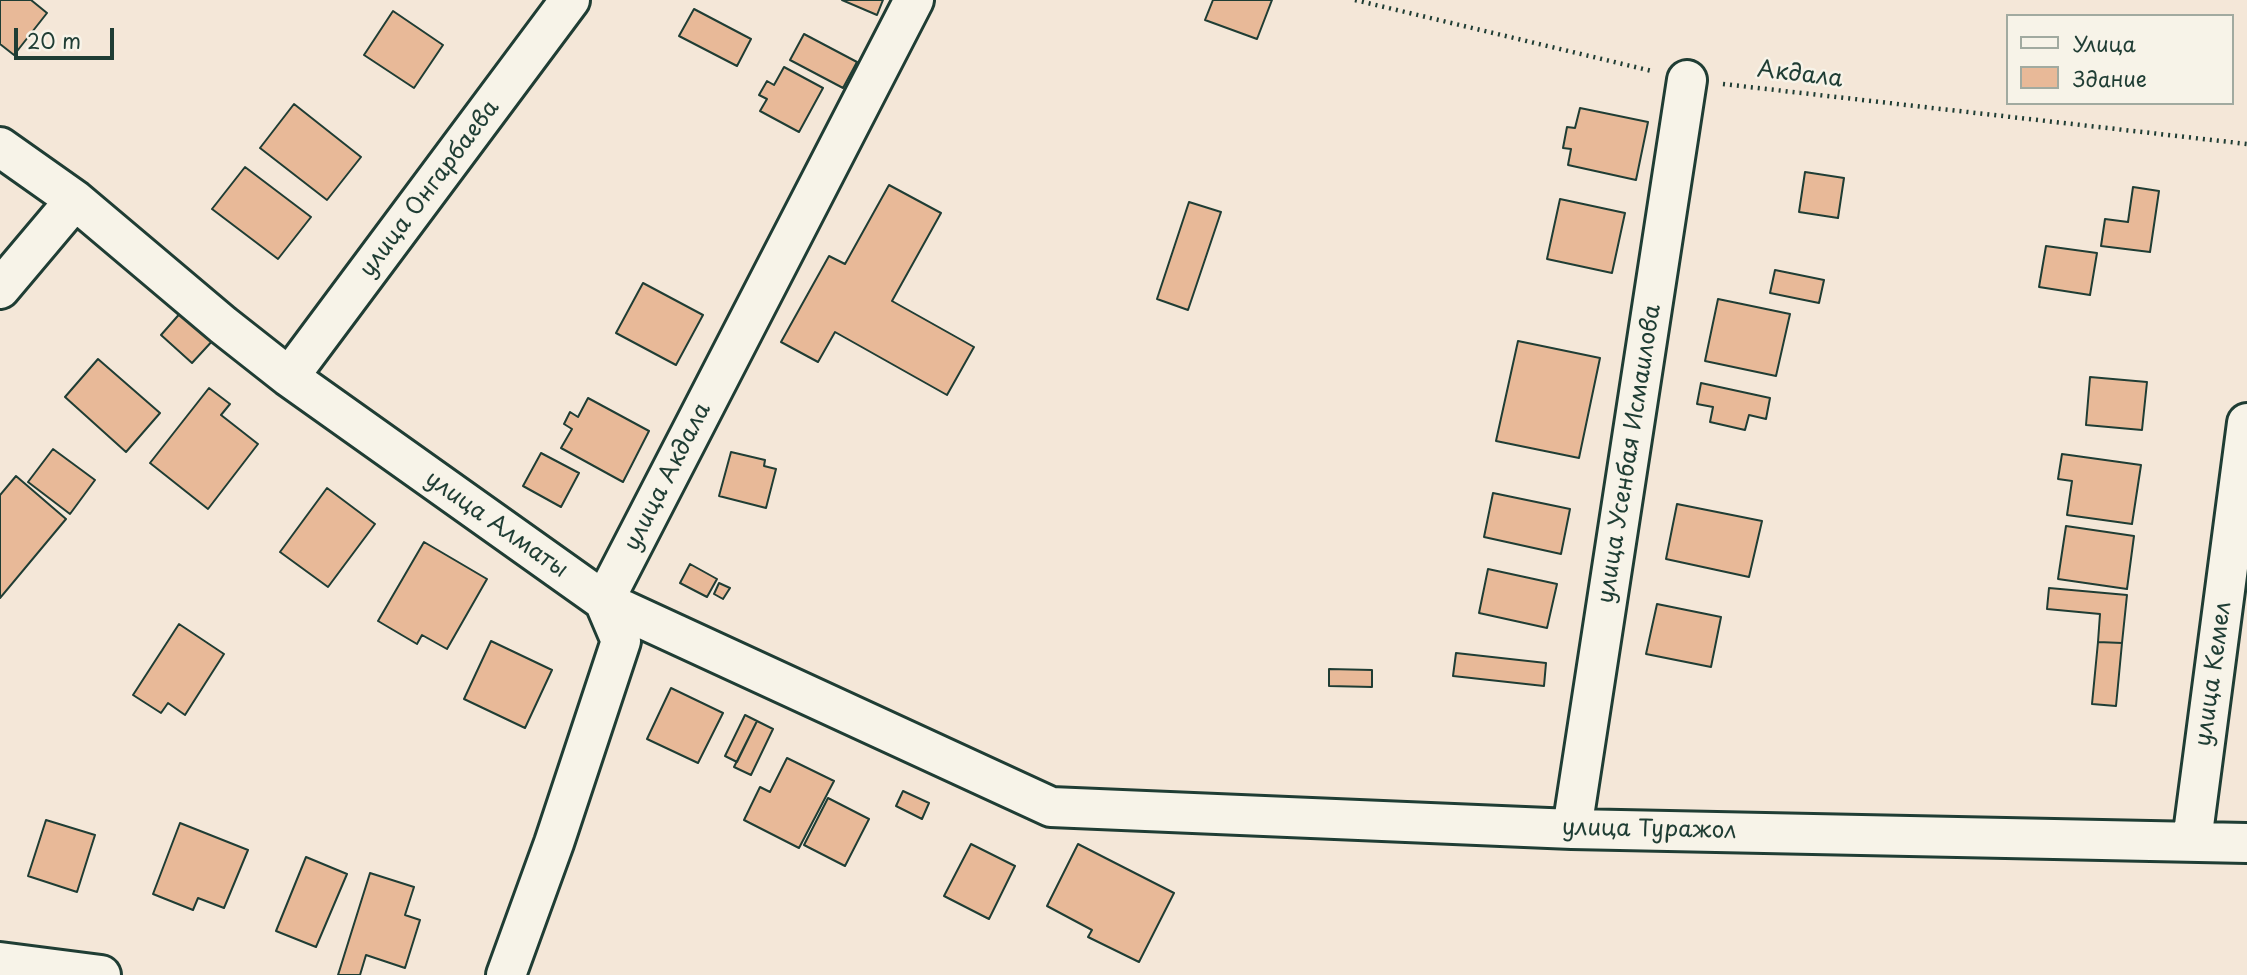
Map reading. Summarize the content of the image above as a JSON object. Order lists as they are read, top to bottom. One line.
{"streets":{"street":["улица Онгарбаева","улица Усенбая Исмаилова","улица Акдала","улица Алматы","улица Кемел","улица Туражол"],"path":["Акдала"]},"crossings":[["Акдала","улица Усенбая Исмаилова"],["улица Онгарбаева","улица Алматы"],["улица Усенбая Исмаилова","улица Туражол"],["улица Акдала","улица Алматы"],["улица Алматы","улица Туражол"],["улица Кемел","улица Туражол"]],"legend":["Улица","Здание"],"scale_bar":"20 m"}
